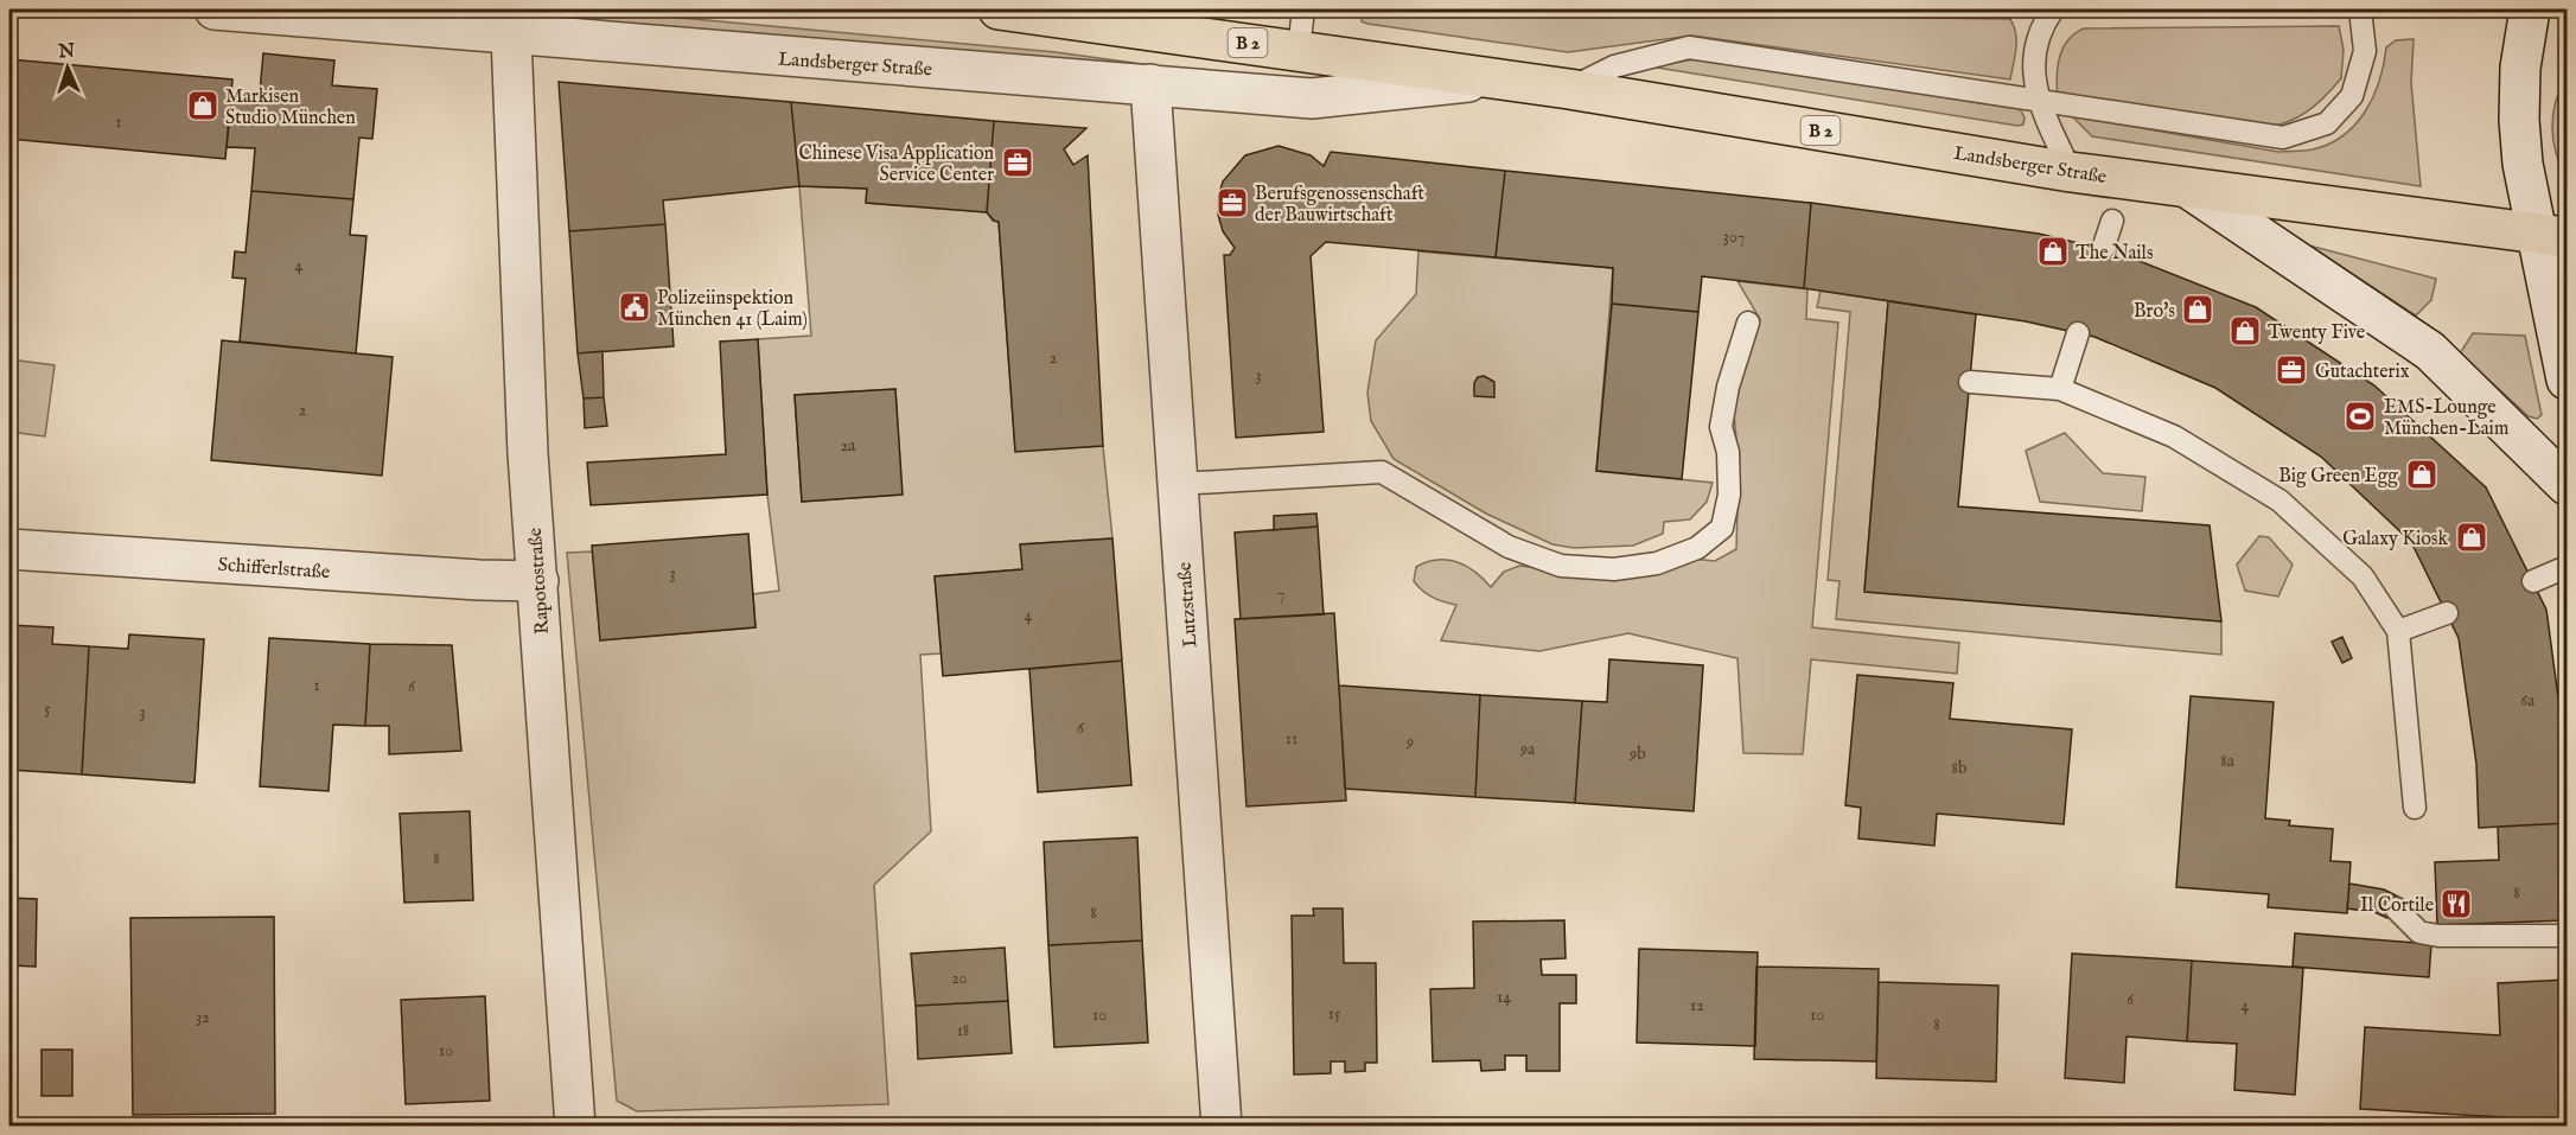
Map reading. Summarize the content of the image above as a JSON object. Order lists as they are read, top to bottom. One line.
{"streets":{"main road":["B 2","Landsberger Straße"],"street":["Schifferlstraße","Rapotostraße","Lutzstraße"]},"crossings":[["Landsberger Straße","Rapotostraße"],["Landsberger Straße","Lutzstraße"],["Schifferlstraße","Rapotostraße"]],"places":{"shop":["Markisen Studio München","The Nails","Bro's","Twenty Five","Big Green Egg","Galaxy Kiosk"],"office":["Chinese Visa Application Service Center","Berufsgenossenschaft der Bauwirtschaft","Gutachterix"],"public building":["Polizeiinspektion München 41 (Laim)"],"sports":["EMS-Lounge München-Laim"],"restaurant":["Il Cortile"]},"house_numbers":["1","307","4","2","3","2","2a","3","7","4","1","6","6a","5","3","6","11","9","9a","9b","8a","8b","8","8","8","20","14","6","12","4","15","10","10","32","8","18","10"],"north":"top"}
